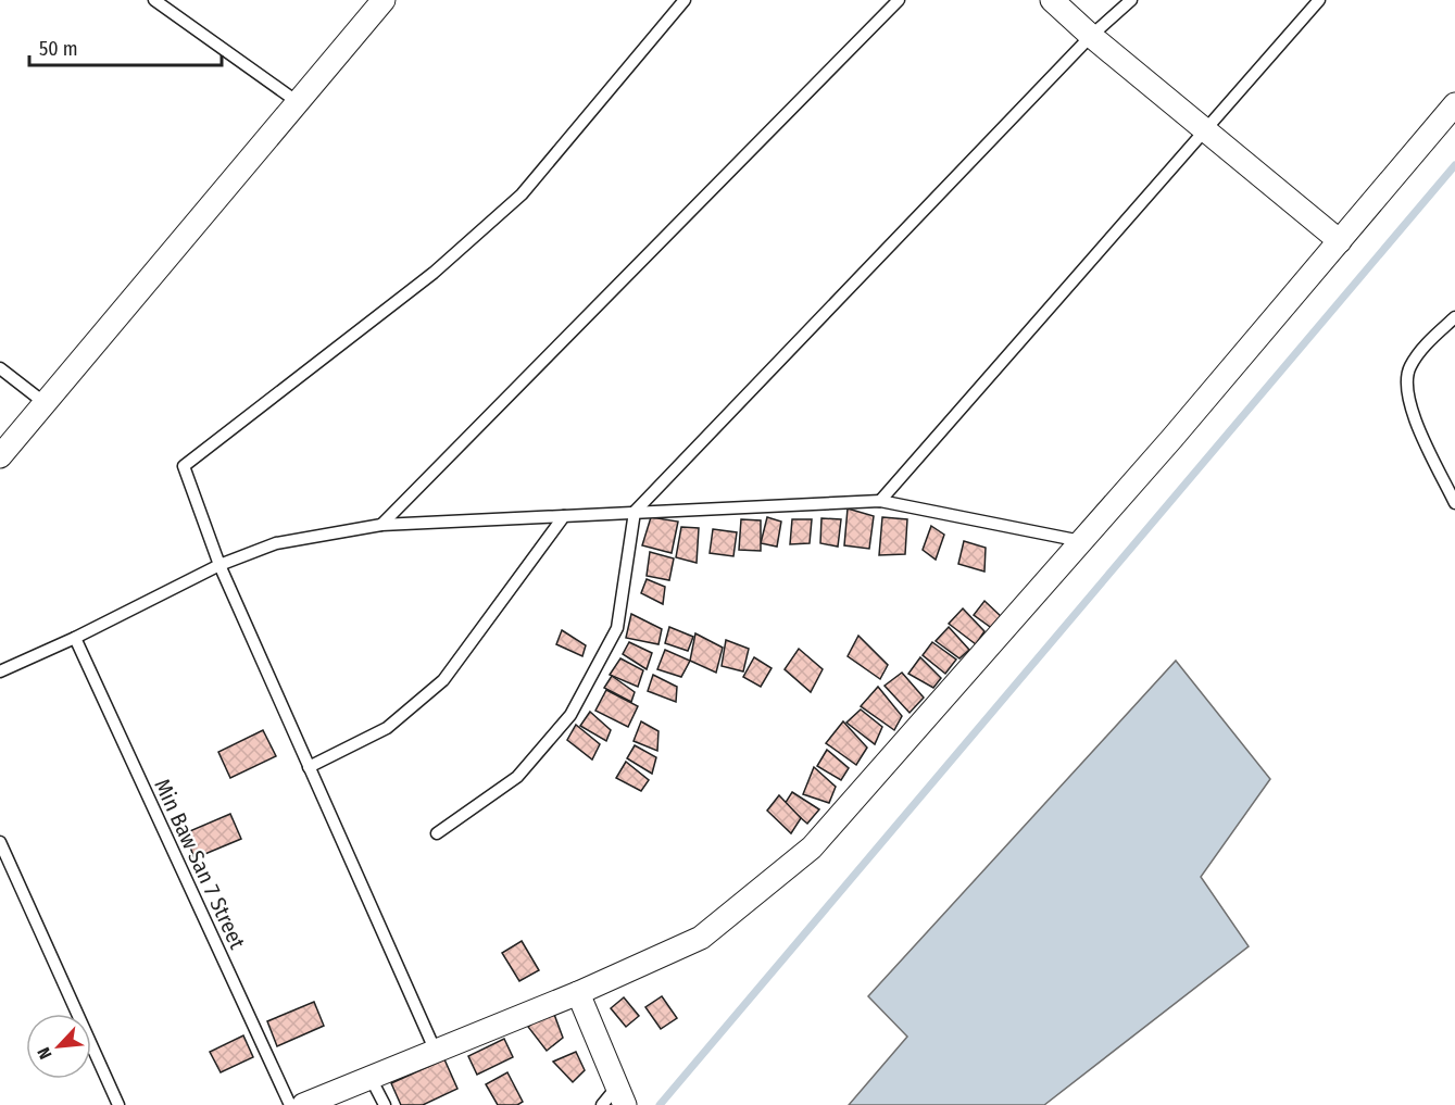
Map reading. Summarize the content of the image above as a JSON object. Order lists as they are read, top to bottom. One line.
{"streets":{"lane":["Min Baw San 7 Street"]},"scale_bar":"50 m","north":"bottom left"}
